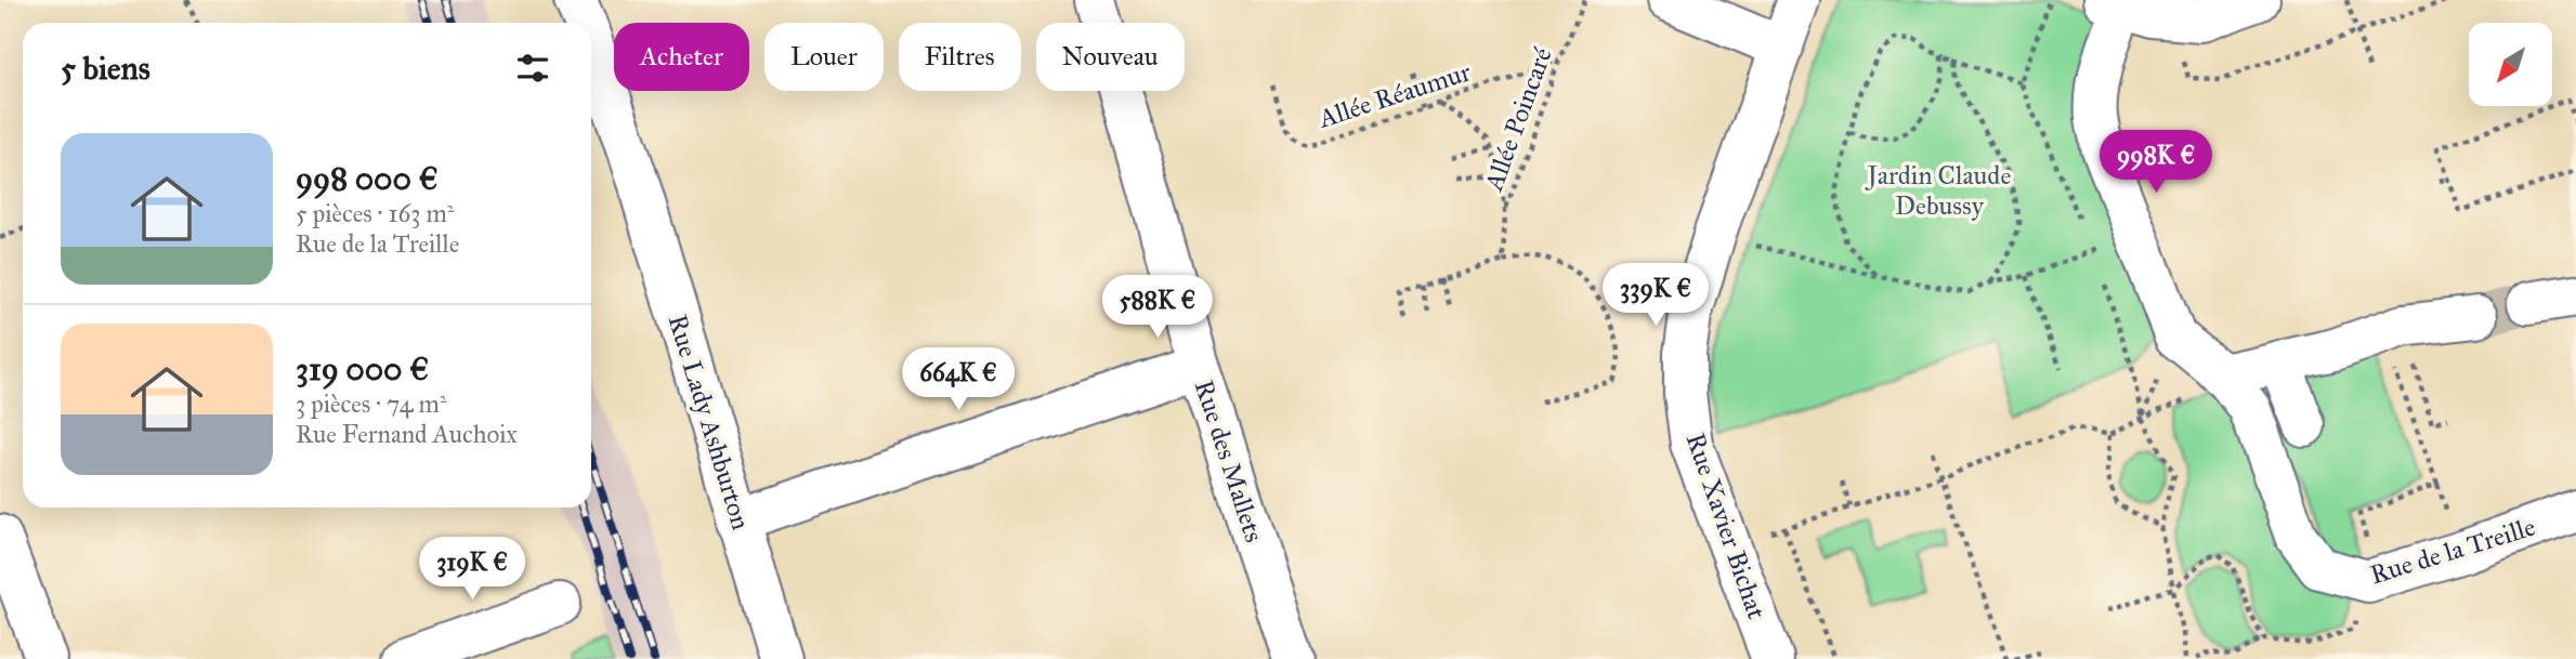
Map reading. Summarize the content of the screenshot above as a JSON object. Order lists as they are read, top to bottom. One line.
{"streets":{"street":["Rue Lady Ashburton","Rue des Mallets","Rue Xavier Bichat","Rue de la Treille"],"path":["Allée Réaumur","Allée Poincaré"]},"crossings":[["Allée Réaumur","Allée Poincaré"]],"parks":["Jardin Claude Debussy"],"north":"bottom left","page":{"chip":["Acheter","Louer","Filtres","Nouveau"],"heading":"5 biens","list":[{"name":"998 000 €","note":"5 pièces · 163 m² · Rue de la Treille"},{"name":"319 000 €","note":"3 pièces · 74 m² · Rue Fernand Auchoix"}],"price":["998K €","339K €","588K €","664K €","319K €"]}}
